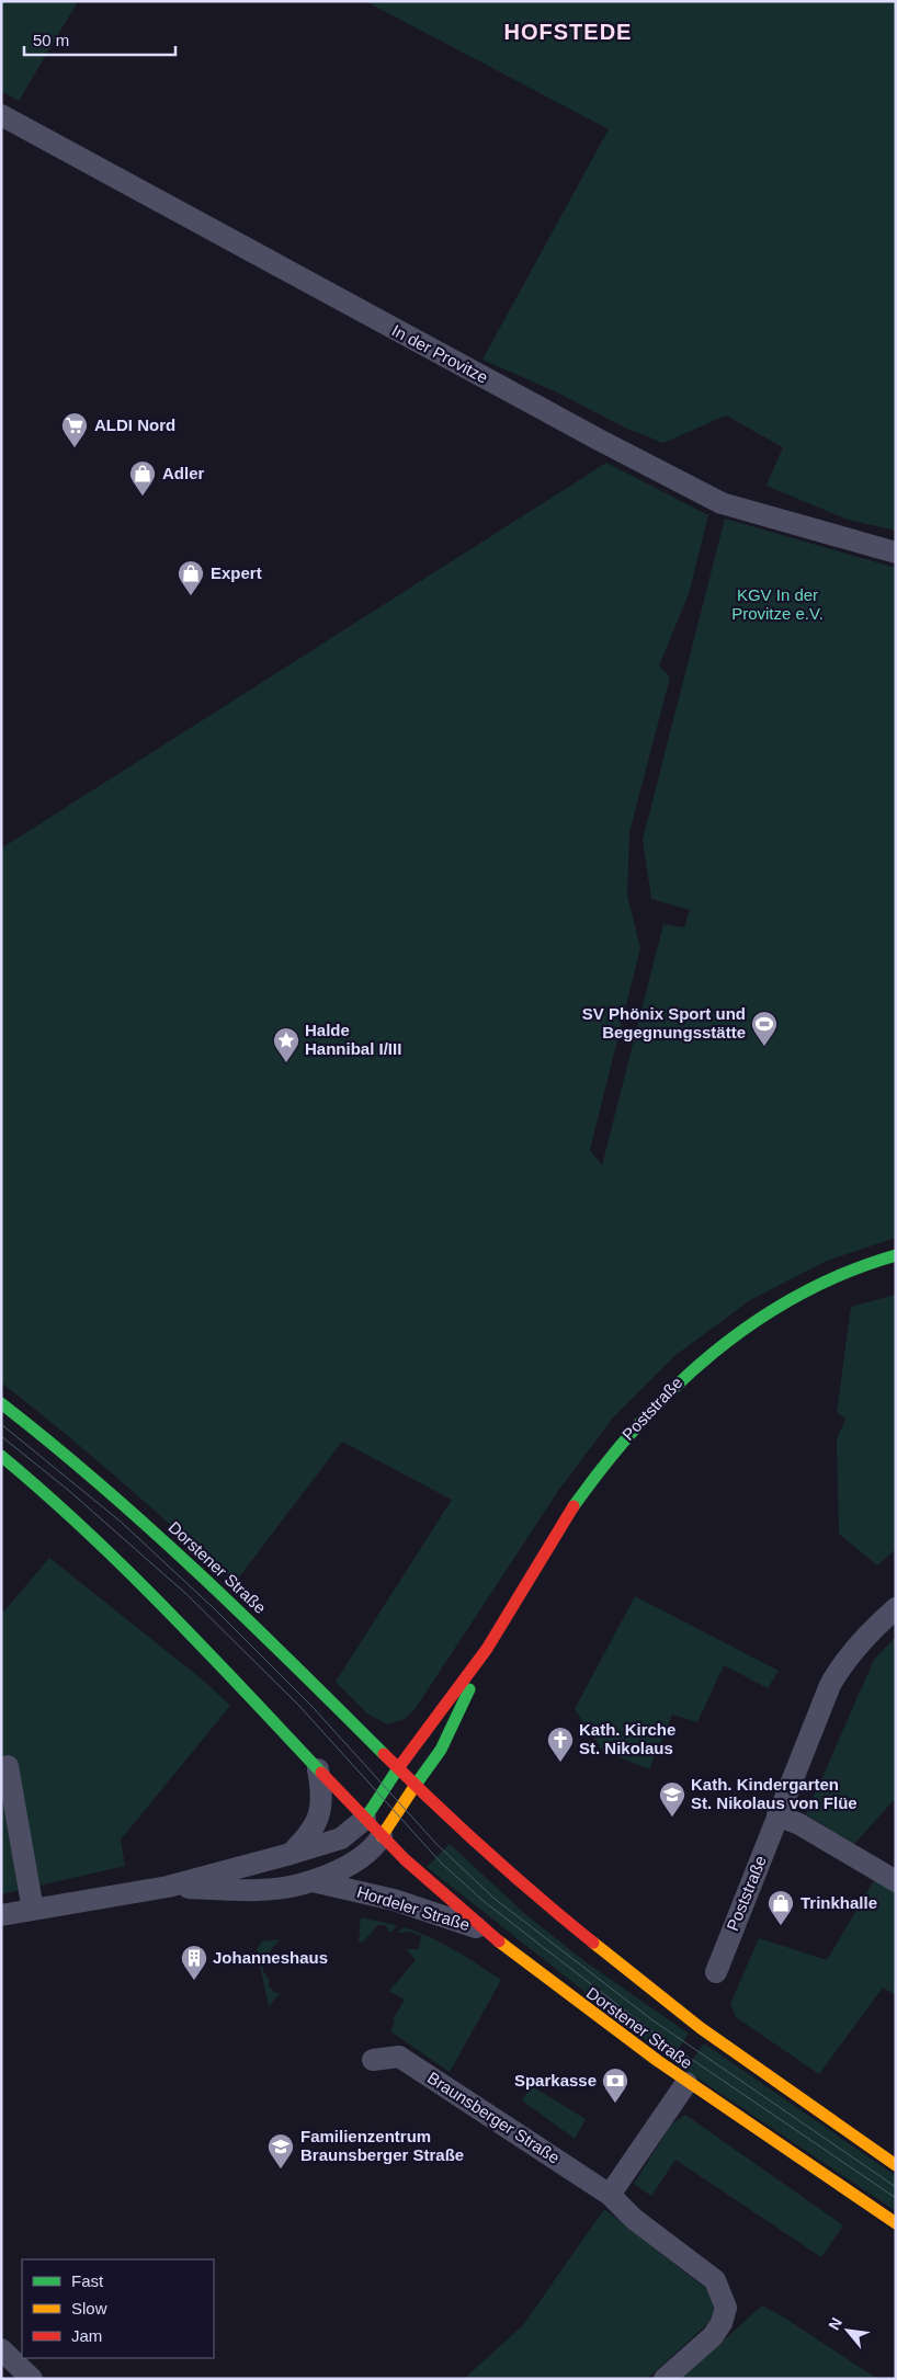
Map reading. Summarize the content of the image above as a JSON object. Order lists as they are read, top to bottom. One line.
{"streets":{"main road":["Poststraße","Dorstener Straße"],"street":["In der Provitze","Hordeler Straße","Braunsberger Straße"]},"crossings":[["Poststraße","Dorstener Straße"],["Dorstener Straße","Hordeler Straße"]],"districts":["HOFSTEDE"],"parks":["KGV In der Provitze e.V."],"places":{"supermarket":["ALDI Nord"],"shop":["Adler","Expert","Trinkhalle"],"sports":["SV Phönix Sport und Begegnungsstätte"],"place":["Halde Hannibal I/III"],"church":["Kath. Kirche St. Nikolaus"],"school or university":["Kath. Kindergarten St. Nikolaus von Flüe","Familienzentrum Braunsberger Straße"],"building":["Johanneshaus"],"bank":["Sparkasse"]},"legend":["Fast","Slow","Jam"],"scale_bar":"50 m","north":"top left"}
